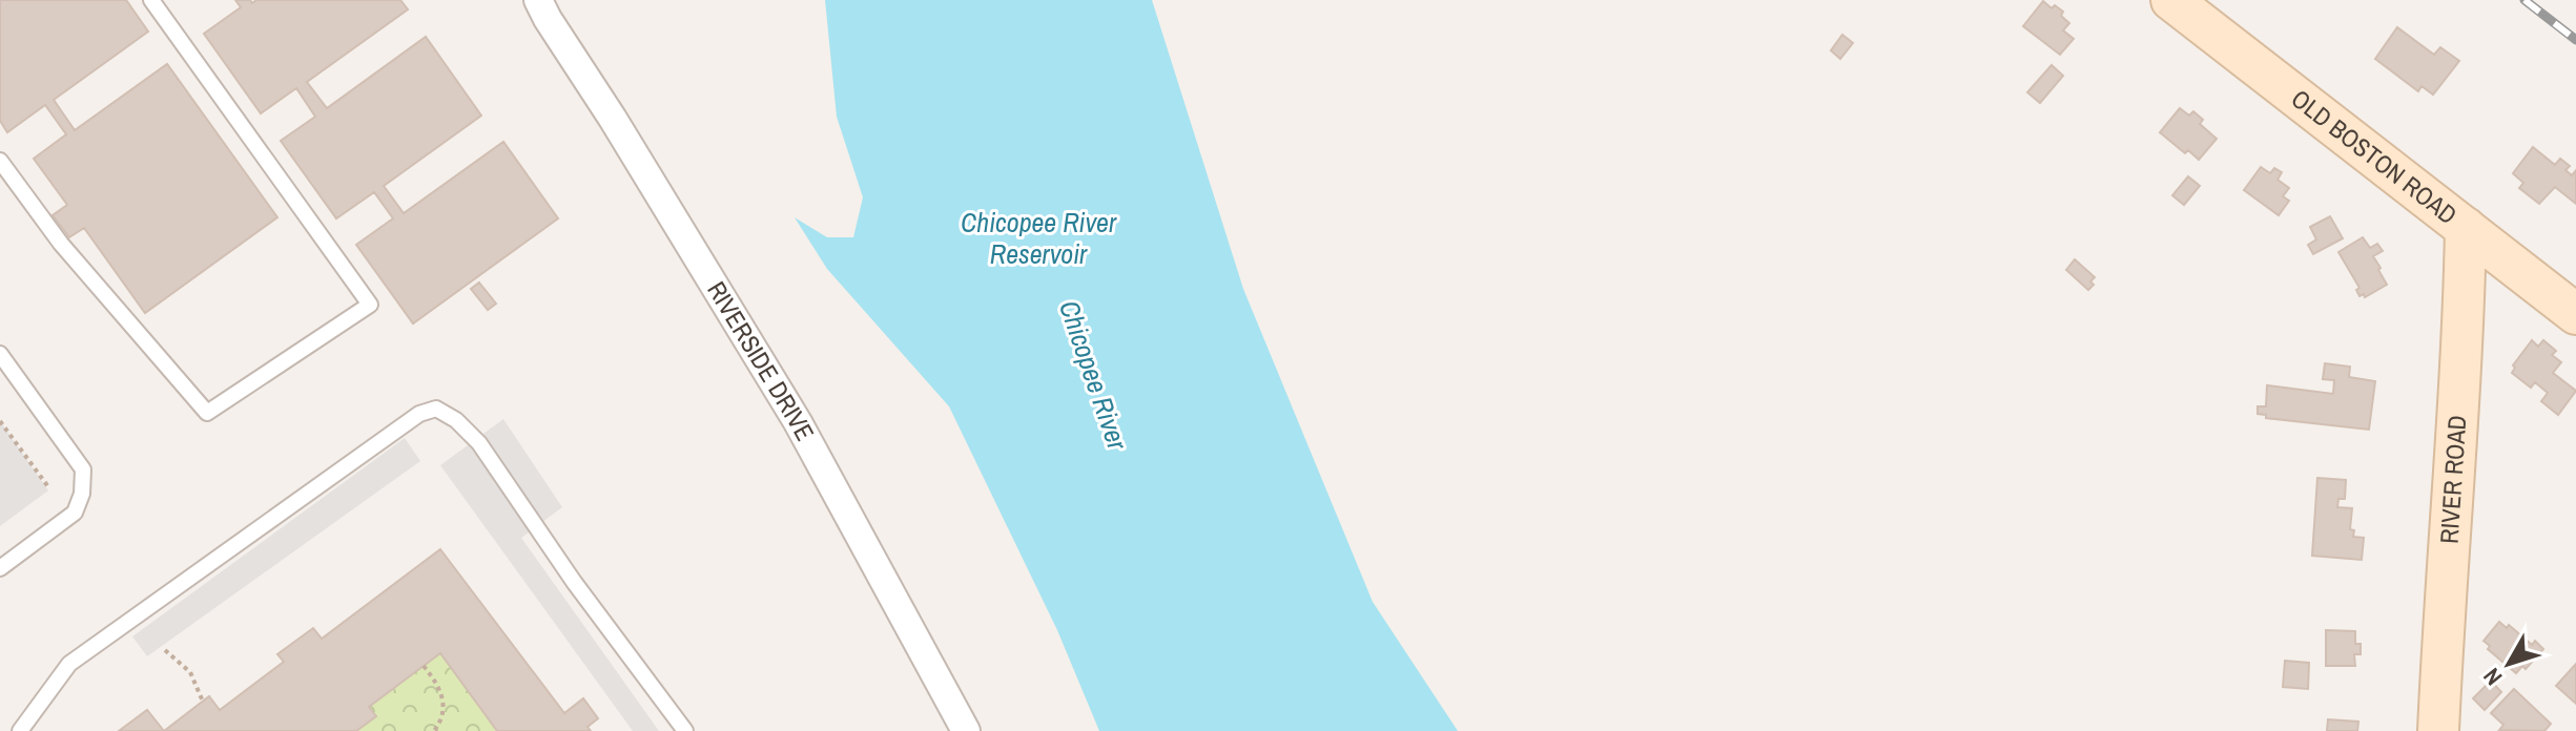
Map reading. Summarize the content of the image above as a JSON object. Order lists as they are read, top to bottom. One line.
{"streets":{"street":["OLD BOSTON ROAD","RIVERSIDE DRIVE","RIVER ROAD"]},"crossings":[["OLD BOSTON ROAD","RIVER ROAD"]],"water":["Chicopee River Reservoir","Chicopee River"],"north":"bottom left"}
